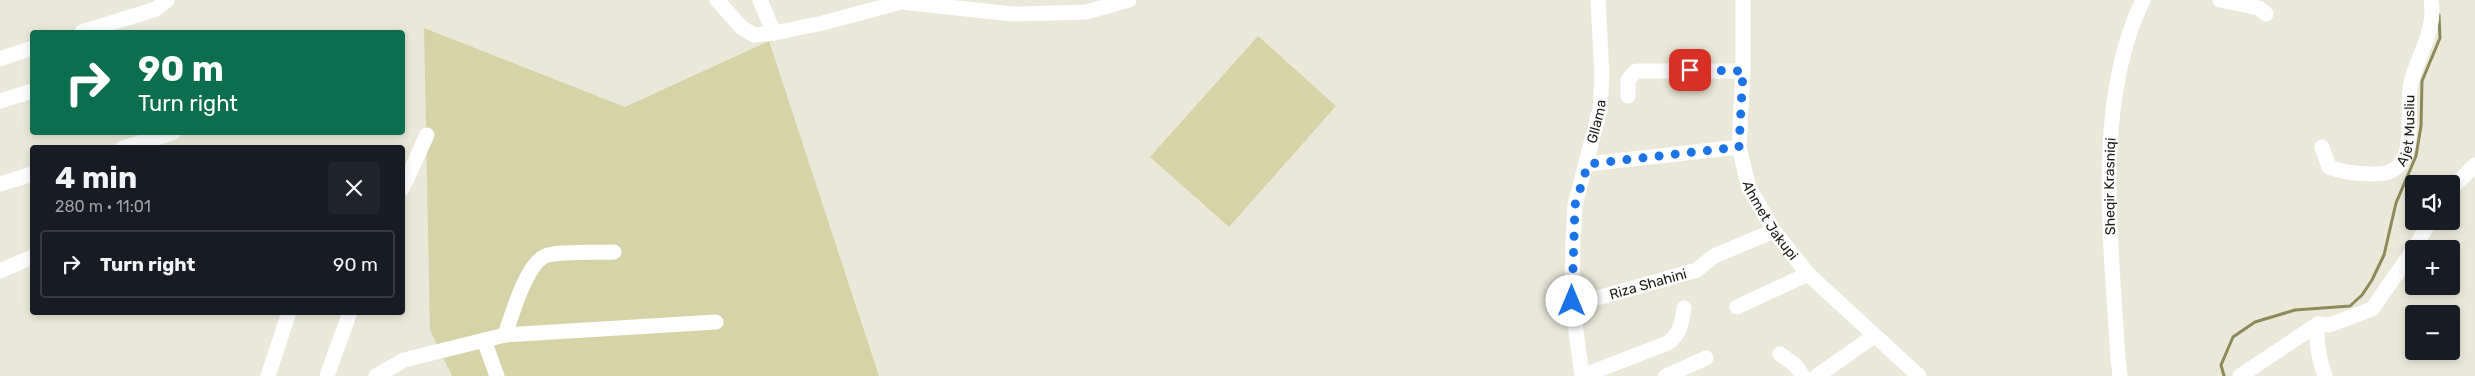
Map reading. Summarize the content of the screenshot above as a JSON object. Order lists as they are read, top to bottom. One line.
{"streets":{"street":["Gllama","Ajet Musliu","Sheqir Krasniqi","Ahmet Jakupi","Riza Shahini"]},"crossings":[["Gllama","Riza Shahini"],["Ahmet Jakupi","Riza Shahini"]],"page":{"turn":["90 m","Turn right"],"heading":["4 min","280 m · 11:01"],"map_buttons":["+","−"],"list":[{"name":"Turn right","value":"90 m"}]}}
